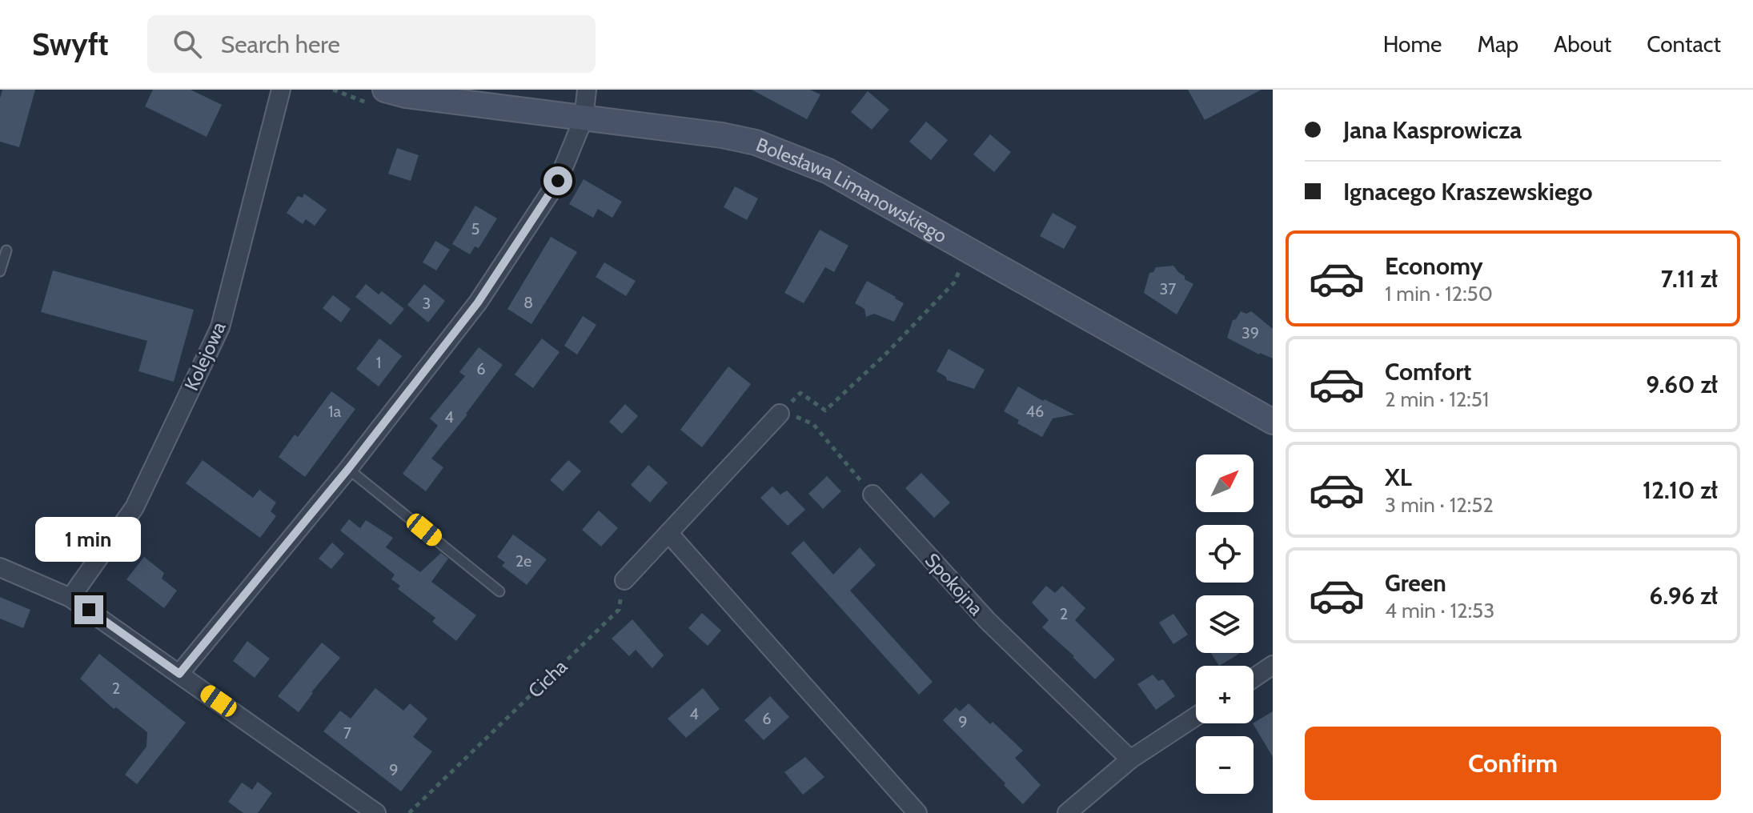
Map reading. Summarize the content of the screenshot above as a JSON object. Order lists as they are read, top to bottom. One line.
{"streets":{"street":["Bolesława Limanowskiego","Kolejowa","Spokojna"],"path":["Cicha"]},"house_numbers":["5","37","8","3","39","1","6","1a","46","4","2e","2","2","4","6","9","7","9"],"north":"top right","page":{"header":"Swyft","search":"Search here","nav":["Home","Map","About","Contact"],"banner":["Jana Kasprowicza","Ignacego Kraszewskiego"],"list":[{"name":"Economy","note":"1 min · 12:50","value":"7.11 zł"},{"name":"Comfort","note":"2 min · 12:51","value":"9.60 zł"},{"name":"XL","note":"3 min · 12:52","value":"12.10 zł"},{"name":"Green","note":"4 min · 12:53","value":"6.96 zł"}],"map_buttons":["+","−"],"bubble":"1 min","buttons":"Confirm"}}
